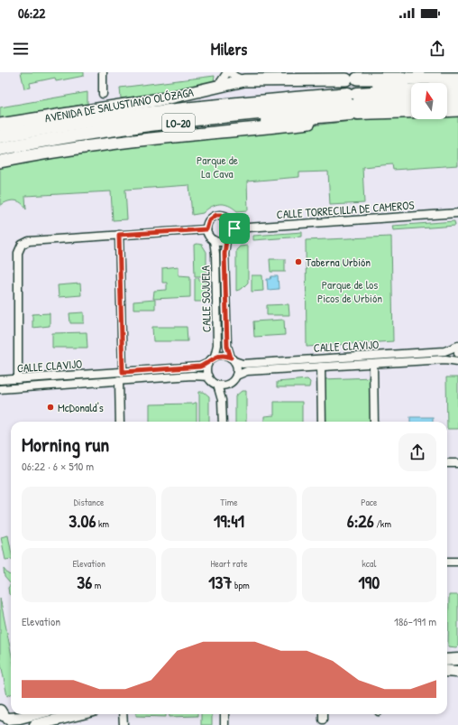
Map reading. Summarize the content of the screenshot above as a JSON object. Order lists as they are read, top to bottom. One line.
{"streets":{"highway":["LO-20"],"main road":["AVENIDA DE SALUSTIANO OLÓZAGA"],"street":["CALLE TORRECILLA DE CAMEROS","CALLE SOJUELA","CALLE CLAVIJO"]},"crossings":[["AVENIDA DE SALUSTIANO OLÓZAGA","LO-20"],["CALLE TORRECILLA DE CAMEROS","CALLE SOJUELA"],["CALLE SOJUELA","CALLE CLAVIJO"]],"parks":["Parque de La Cava","Parque de los Picos de Urbión"],"places":["Taberna Urbión","McDonald's"],"north":"top","page":{"status":"06:22","header":"Milers","heading":["Morning run","06:22 · 6 × 510 m"],"stats":[["Distance","3.06 km"],["Time","19:41"],["Pace","6:26 /km"],["Elevation","36 m"],["Heart rate","137 bpm"],["kcal","190"]],"chart":["Elevation","186–191 m"]}}
